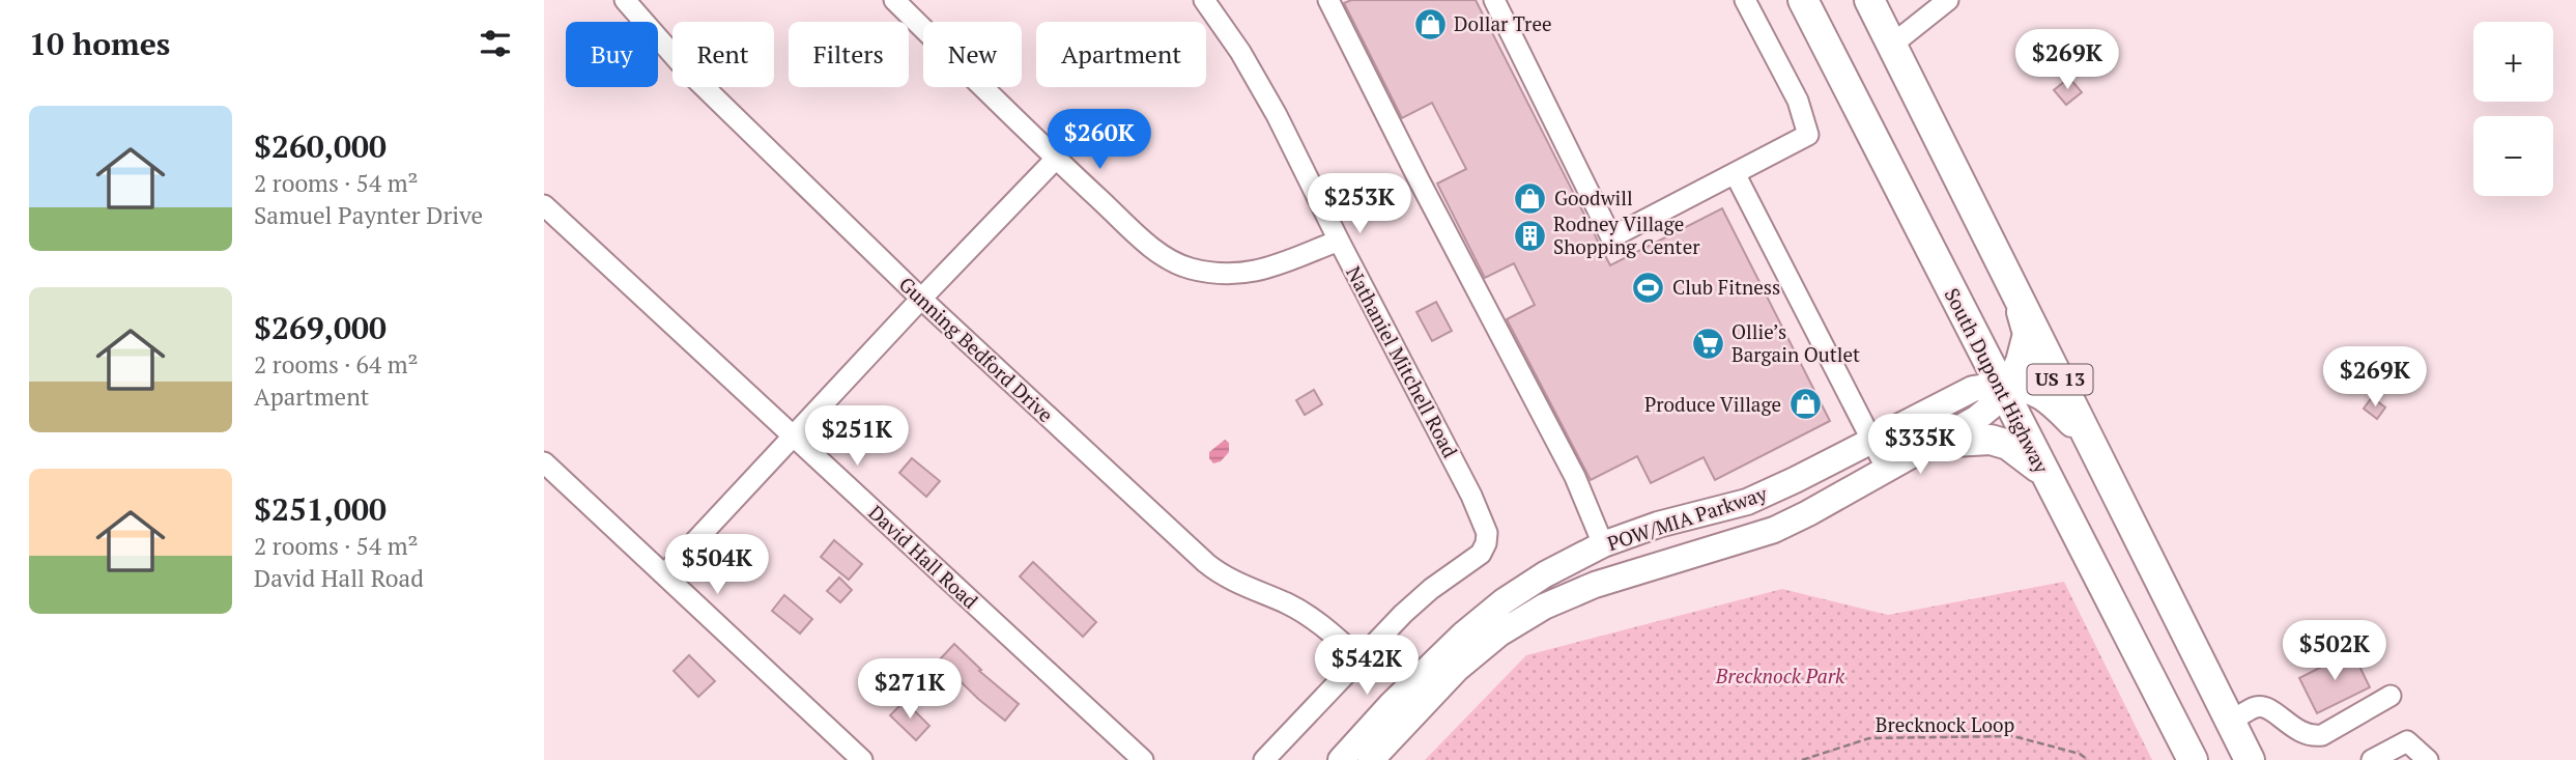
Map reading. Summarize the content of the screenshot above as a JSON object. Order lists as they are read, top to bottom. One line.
{"streets":{"highway":["US 13","South Dupont Highway"],"main road":["POW/MIA Parkway"],"street":["Gunning Bedford Drive","Nathaniel Mitchell Road","David Hall Road"],"path":["Brecknock Loop"]},"crossings":[["Gunning Bedford Drive","Nathaniel Mitchell Road"],["South Dupont Highway","POW/MIA Parkway"]],"parks":["Brecknock Park"],"places":{"shop":["Dollar Tree","Goodwill","Produce Village"],"building":["Rodney Village Shopping Center"],"sports":["Club Fitness"],"supermarket":["Ollie’s Bargain Outlet"]},"page":{"heading":"10 homes","map_buttons":["+","−"],"chip":["Buy","Rent","Filters","New","Apartment"],"price":["$269K","$260K","$253K","$269K","$251K","$335K","$504K","$502K","$542K","$271K"],"list":[{"name":"$260,000","note":"2 rooms · 54 m² · Samuel Paynter Drive"},{"name":"$269,000","note":"2 rooms · 64 m² · Apartment"},{"name":"$251,000","note":"2 rooms · 54 m² · David Hall Road"}]}}
